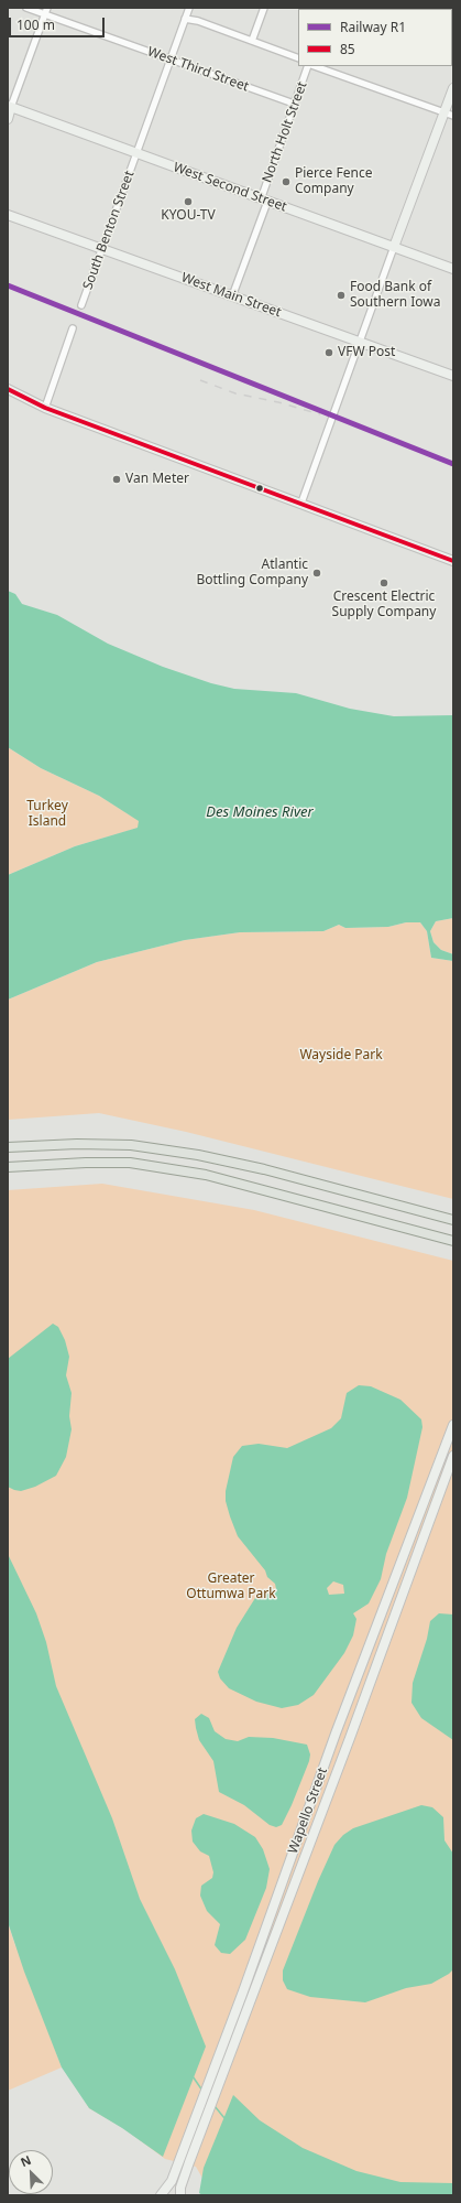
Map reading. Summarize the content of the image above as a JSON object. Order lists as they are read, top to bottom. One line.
{"streets":{"main road":["West Second Street","West Main Street","Wapello Street"],"street":["West Third Street","North Holt Street","South Benton Street"]},"crossings":[["West Third Street","North Holt Street"],["West Third Street","South Benton Street"],["North Holt Street","West Second Street"],["North Holt Street","West Main Street"],["West Second Street","South Benton Street"],["South Benton Street","West Main Street"]],"water":["Des Moines River"],"parks":["Turkey Island","Wayside Park","Greater Ottumwa Park"],"places":["Pierce Fence Company","KYOU-TV","Food Bank of Southern Iowa","VFW Post","Van Meter","Atlantic Bottling Company","Crescent Electric Supply Company"],"lines":["rail line R1","transit line 85"],"legend":["Railway R1","85"],"scale_bar":"100 m","north":"top left"}
